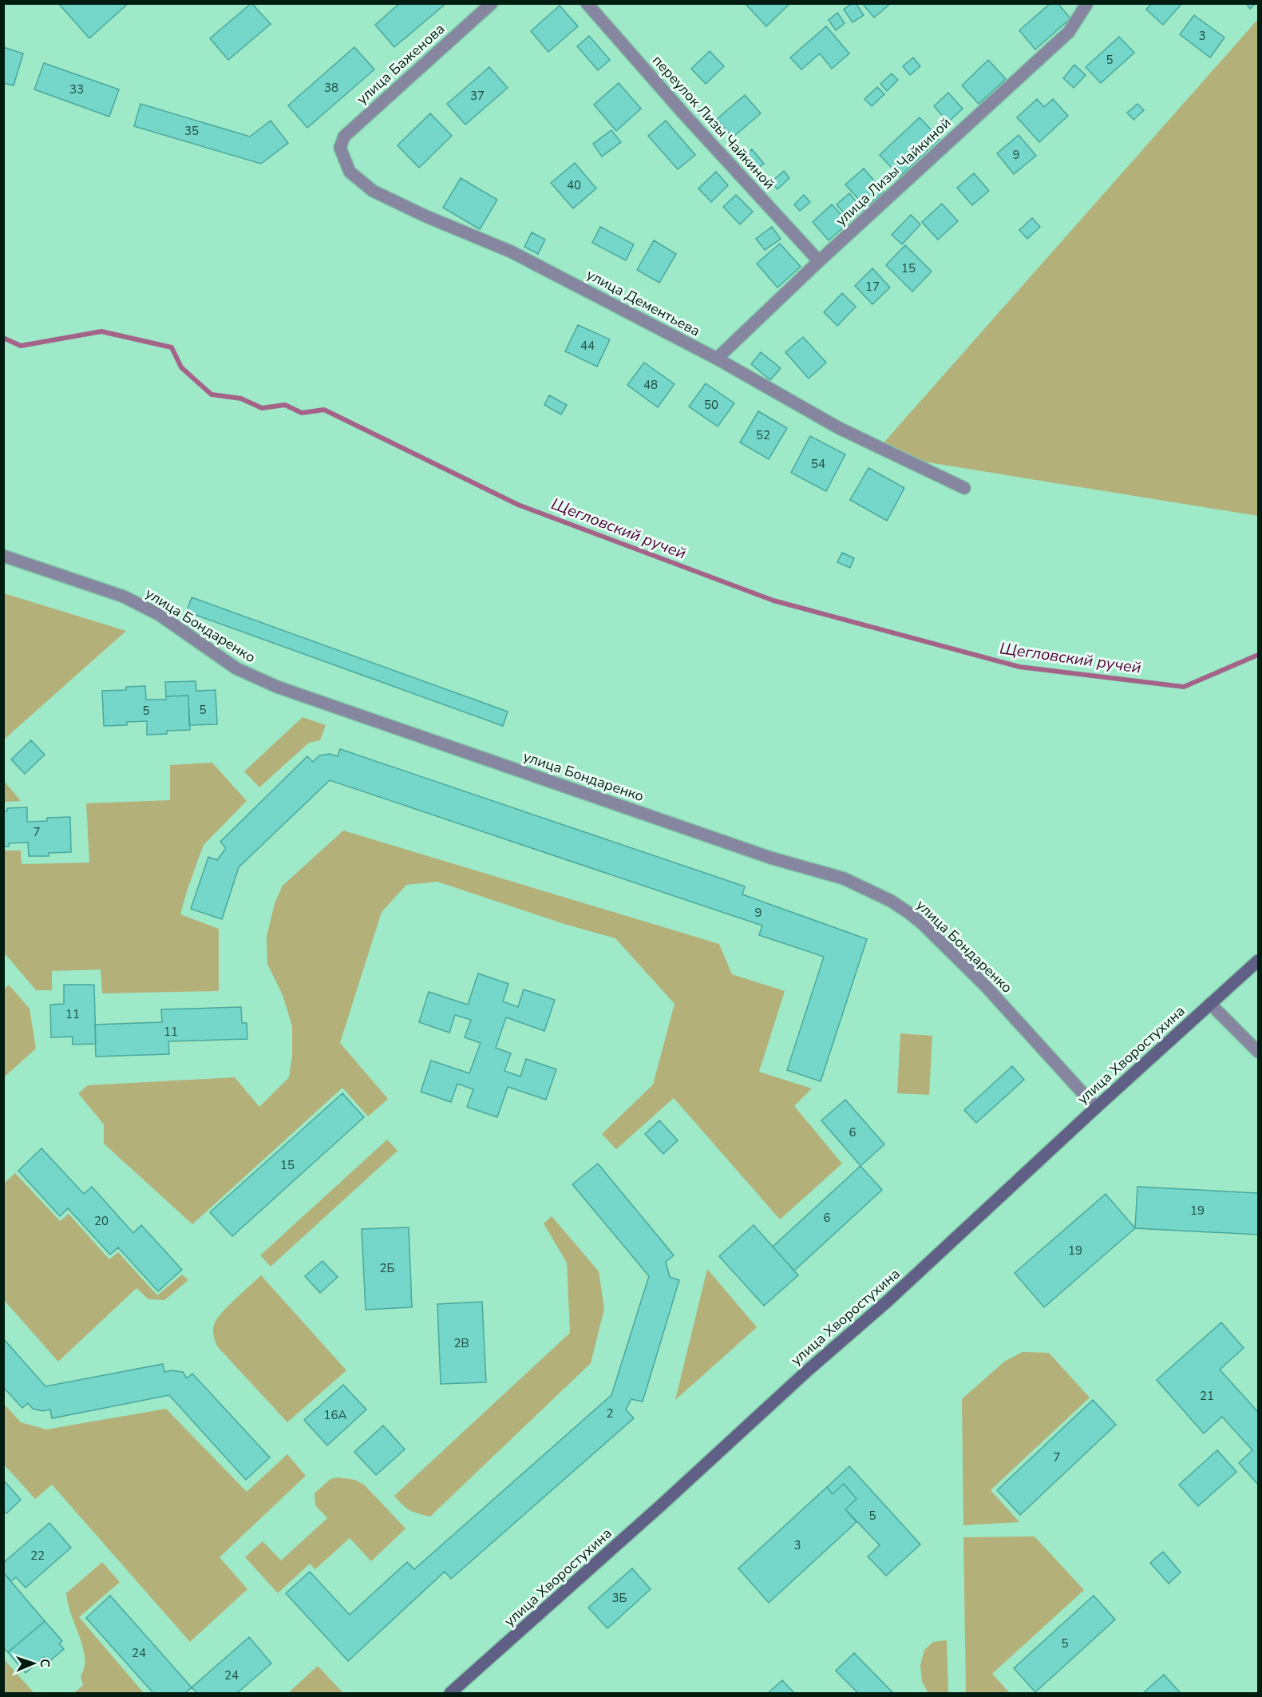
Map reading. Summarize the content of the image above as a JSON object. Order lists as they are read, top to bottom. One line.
{"streets":{"street":["улица Баженова","переулок Лизы Чайкиной","улица Лизы Чайкиной","улица Дементьева","улица Бондаренко","улица Хворостухина"]},"crossings":[["улица Баженова","улица Дементьева"],["переулок Лизы Чайкиной","улица Лизы Чайкиной"],["улица Лизы Чайкиной","улица Дементьева"],["улица Бондаренко","улица Хворостухина"]],"water":["Щегловский ручей"],"house_numbers":["3","5","38","33","37","35","9","40","15","17","44","48","50","52","54","5","5","7","9","11","11","6","15","19","6","20","19","2Б","2В","21","2","16А","7","5","3","22","3Б","5","24","24"],"north":"right"}
